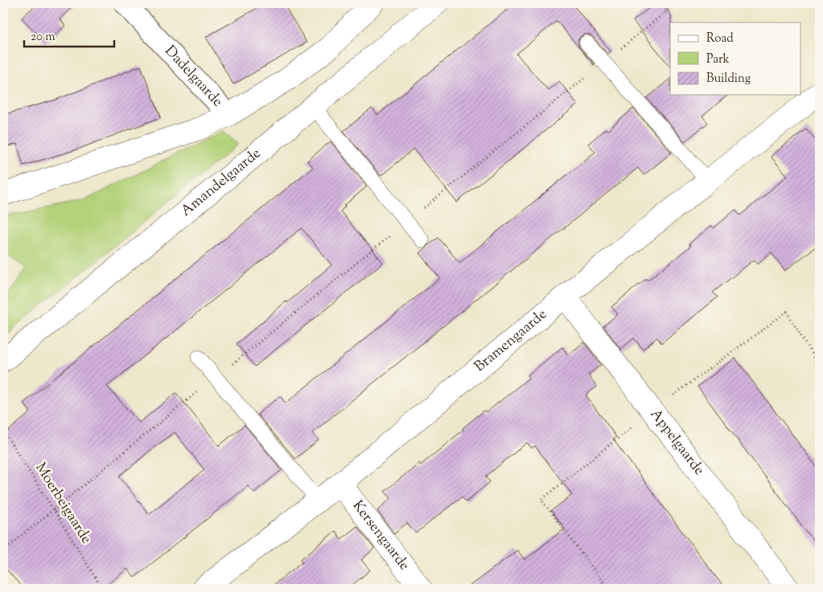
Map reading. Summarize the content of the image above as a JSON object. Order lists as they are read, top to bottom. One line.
{"streets":{"street":["Dadelgaarde","Amandelgaarde","Bramengaarde","Appelgaarde","Kersengaarde"],"path":["Moerbeigaarde"]},"crossings":[["Bramengaarde","Appelgaarde"],["Bramengaarde","Kersengaarde"]],"legend":["Road","Park","Building"],"scale_bar":"20 m"}
